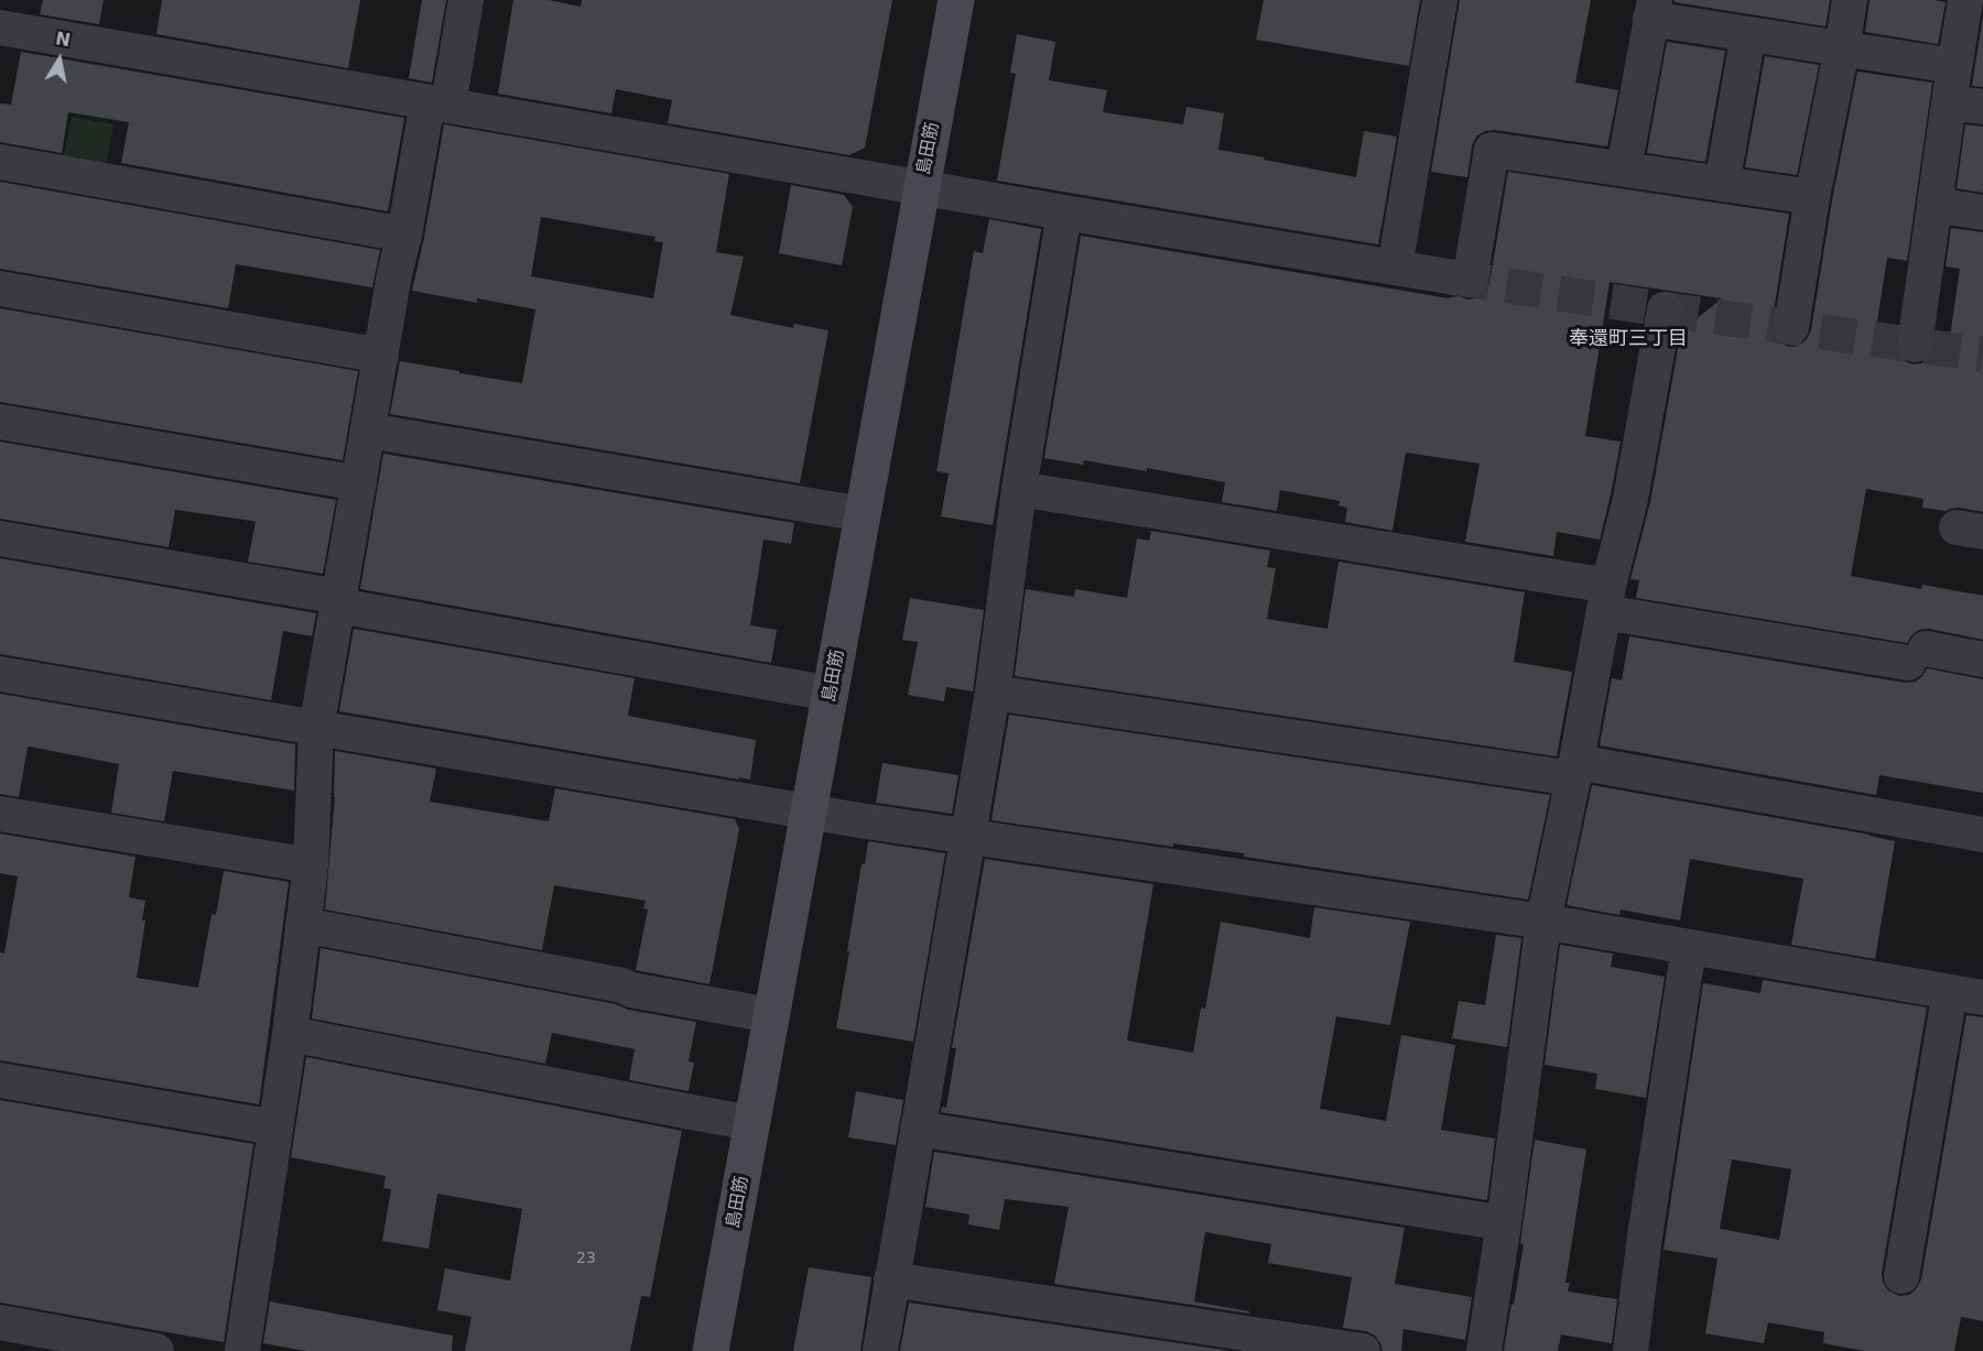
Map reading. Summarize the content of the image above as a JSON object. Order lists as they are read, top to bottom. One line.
{"streets":{"street":["島田筋"]},"districts":["奉還町三丁目"],"house_numbers":["23"],"north":"top"}
